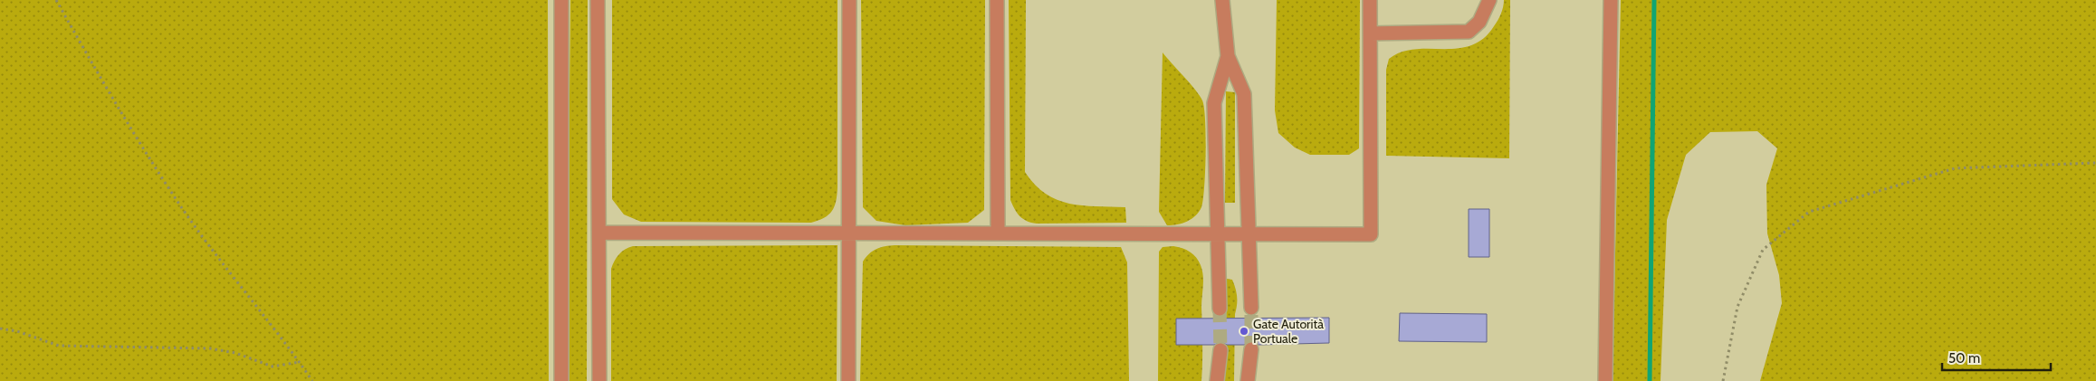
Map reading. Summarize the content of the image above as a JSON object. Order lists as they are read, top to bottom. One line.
{"places":["Gate Autorità Portuale"],"scale_bar":"50 m"}
